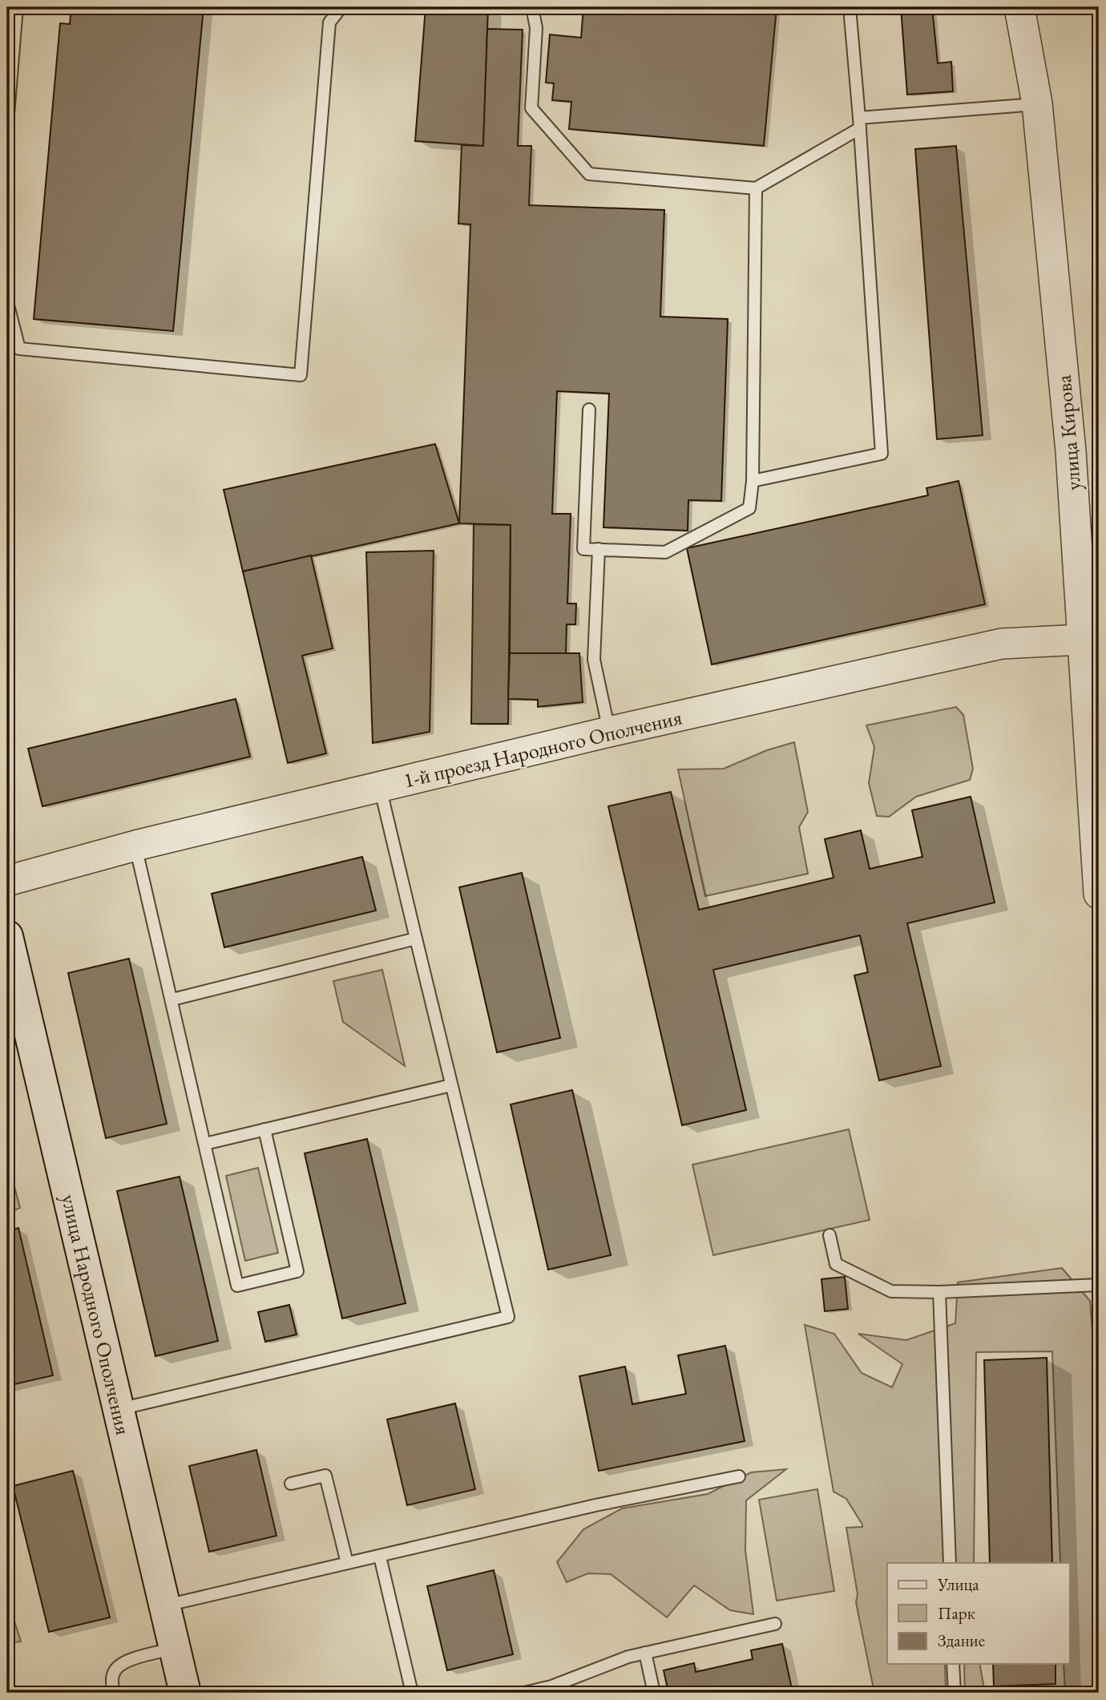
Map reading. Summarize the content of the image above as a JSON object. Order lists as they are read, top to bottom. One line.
{"streets":{"main road":["улица Народного Ополчения"],"street":["улица Кирова","1-й проезд Народного Ополчения"]},"crossings":[["улица Кирова","1-й проезд Народного Ополчения"]],"legend":["Улица","Парк","Здание"]}
